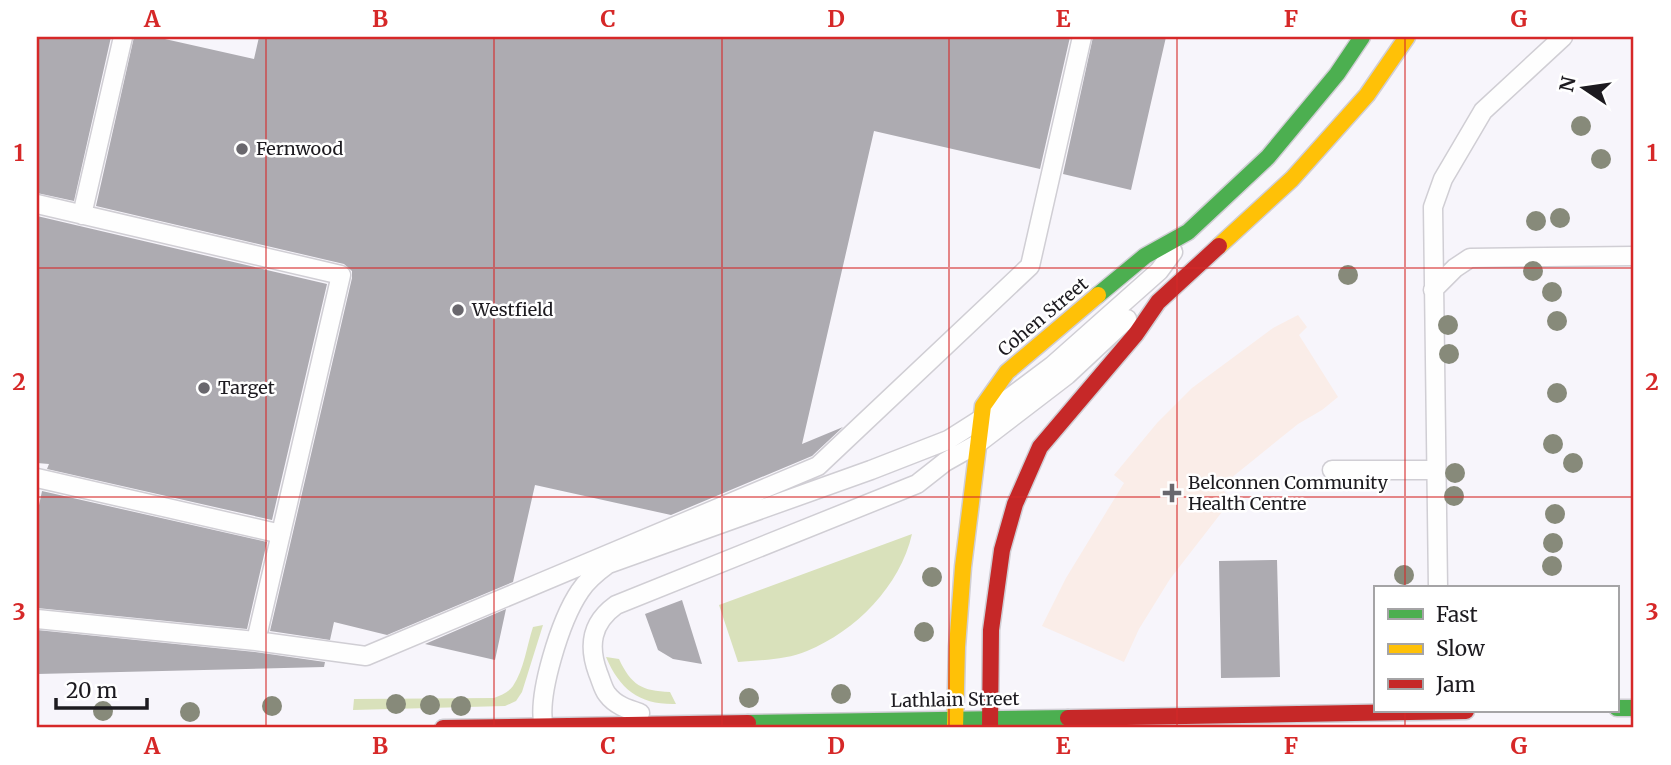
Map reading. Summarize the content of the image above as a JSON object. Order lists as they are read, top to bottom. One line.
{"streets":{"street":["Lathlain Street"]},"places":{"other":["Fernwood","Westfield","Target"],"health":["Belconnen Community Health Centre"]},"legend":["Fast","Slow","Jam"],"scale_bar":"20 m","north":"left","grid":{"columns":["A","B","C","D","E","F","G"],"rows":["1","2","3"]}}
